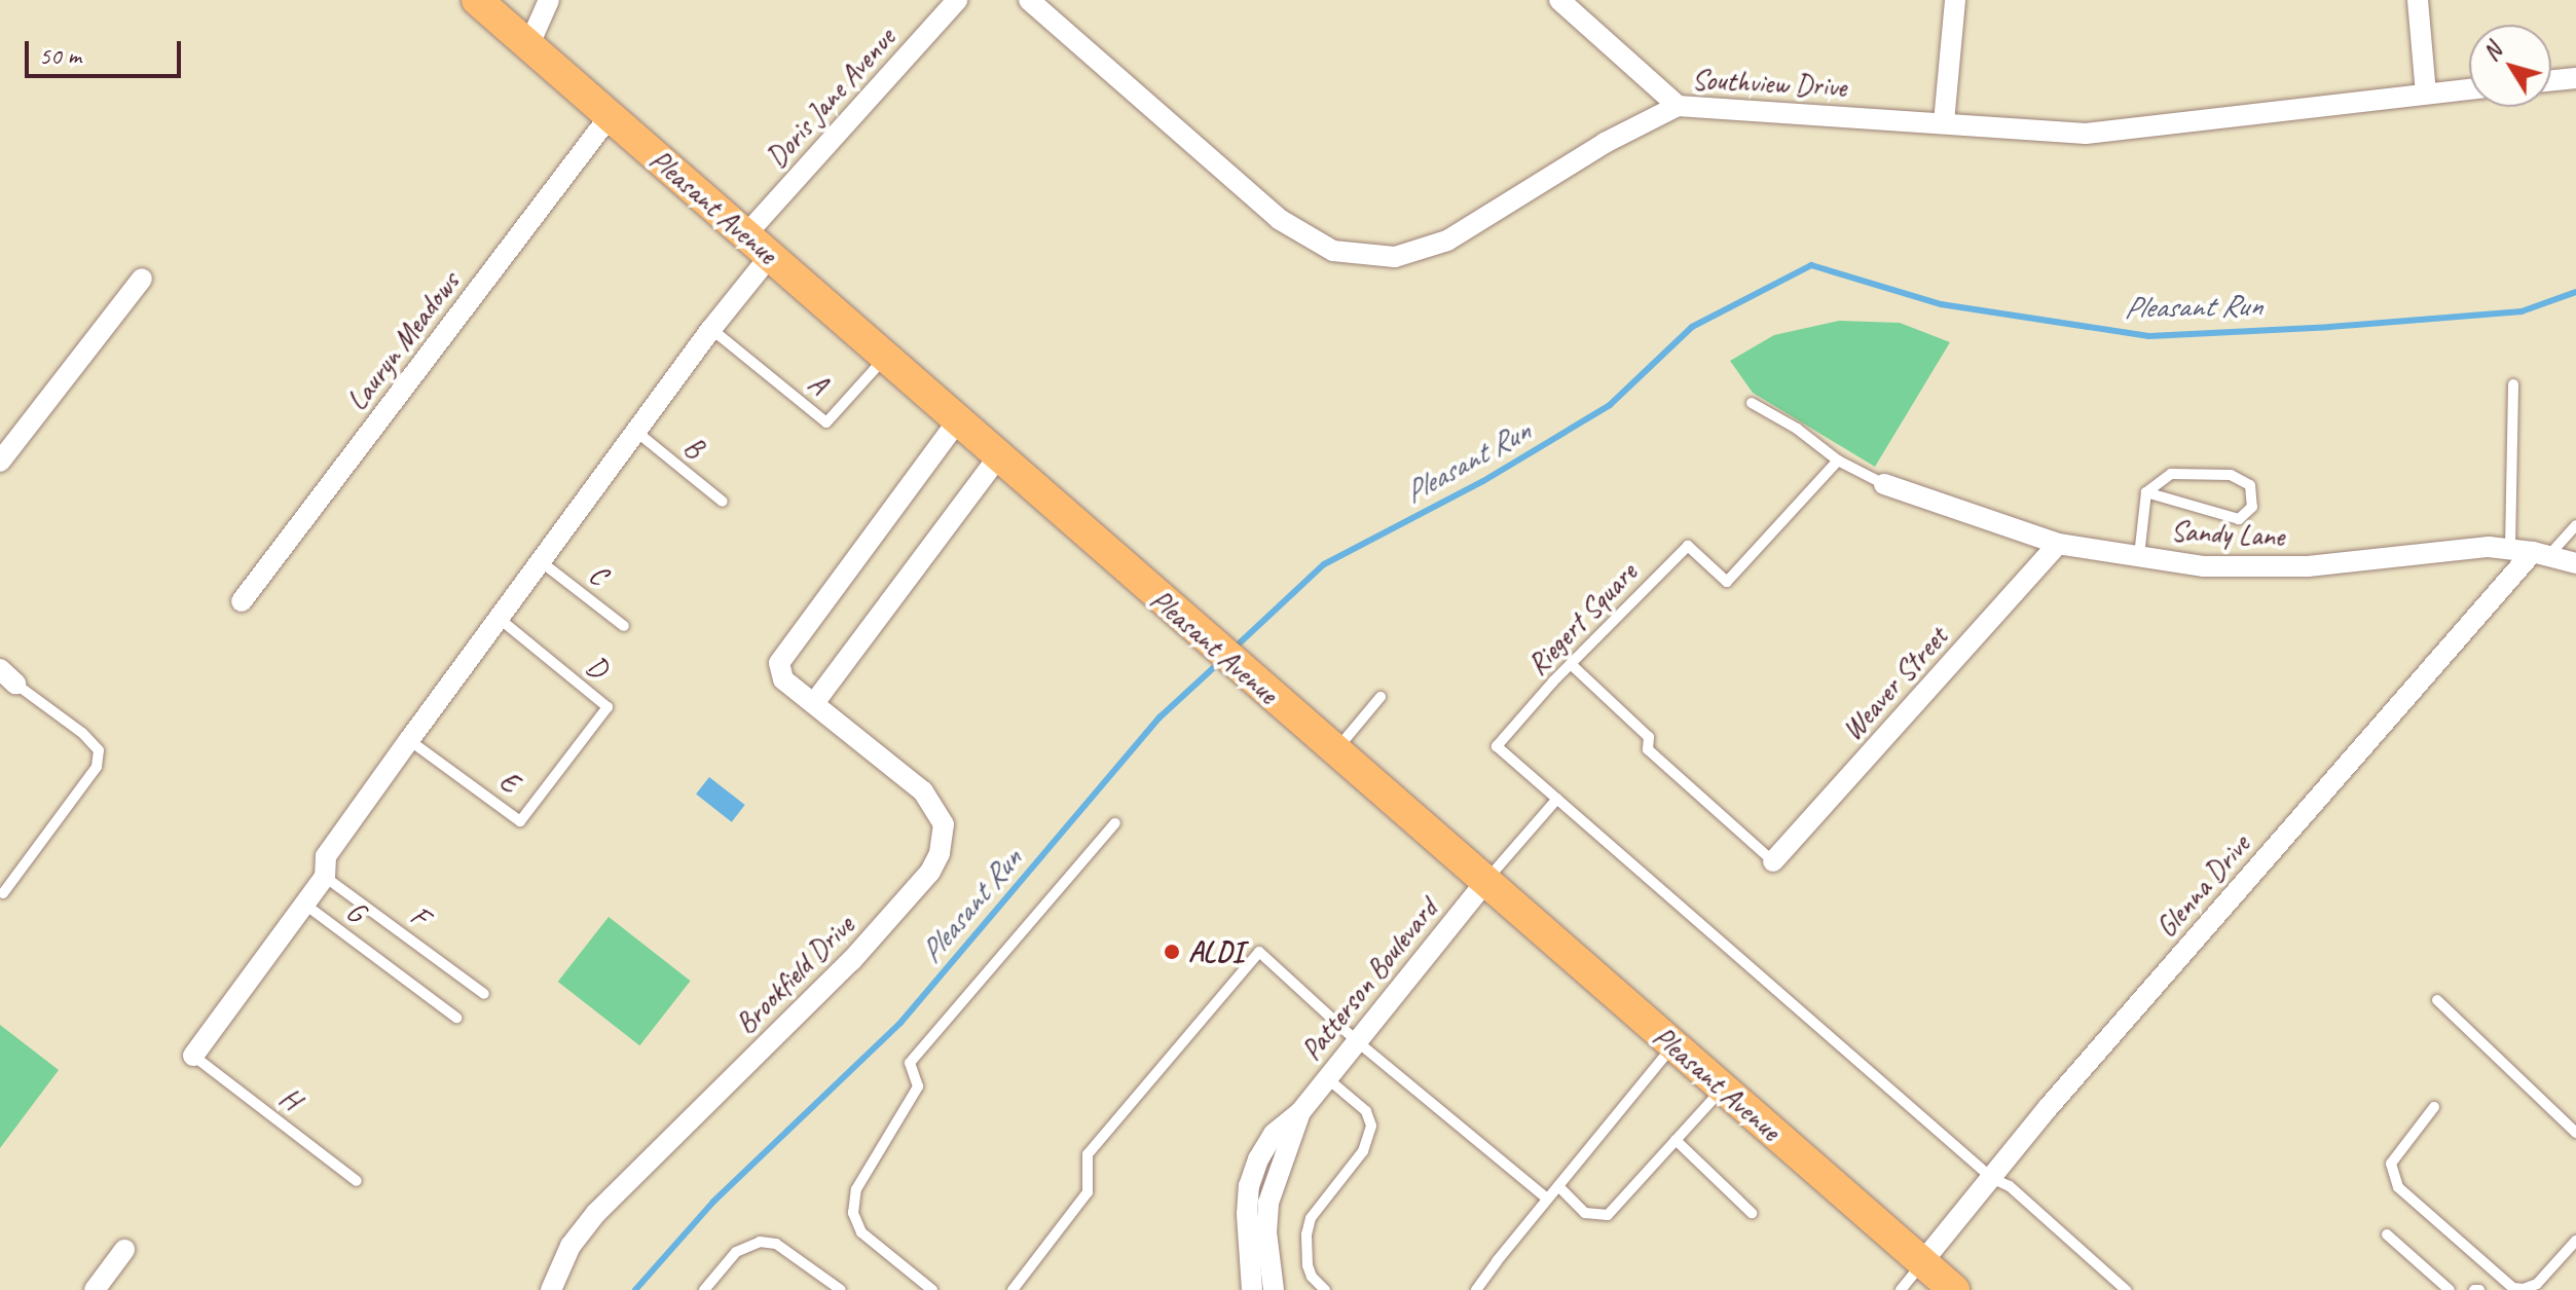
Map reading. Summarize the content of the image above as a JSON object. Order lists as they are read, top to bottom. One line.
{"streets":{"main road":["Pleasant Avenue"],"street":["Southview Drive","Doris Jane Avenue","Lauryn Meadows","Sandy Lane","Weaver Street","Glenna Drive","Brookfield Drive","Patterson Boulevard"],"lane":["A","B","C","Riegert Square","D","E","G","F","H"]},"crossings":[["Doris Jane Avenue","Pleasant Avenue"],["Pleasant Avenue","Lauryn Meadows"],["Pleasant Avenue","A"],["Pleasant Avenue","Glenna Drive"],["Pleasant Avenue","Brookfield Drive"],["Pleasant Avenue","Patterson Boulevard"],["Sandy Lane","Weaver Street"],["Sandy Lane","Glenna Drive"],["D","E"]],"water":["Pleasant Run"],"places":["ALDI"],"scale_bar":"50 m","north":"top left"}
